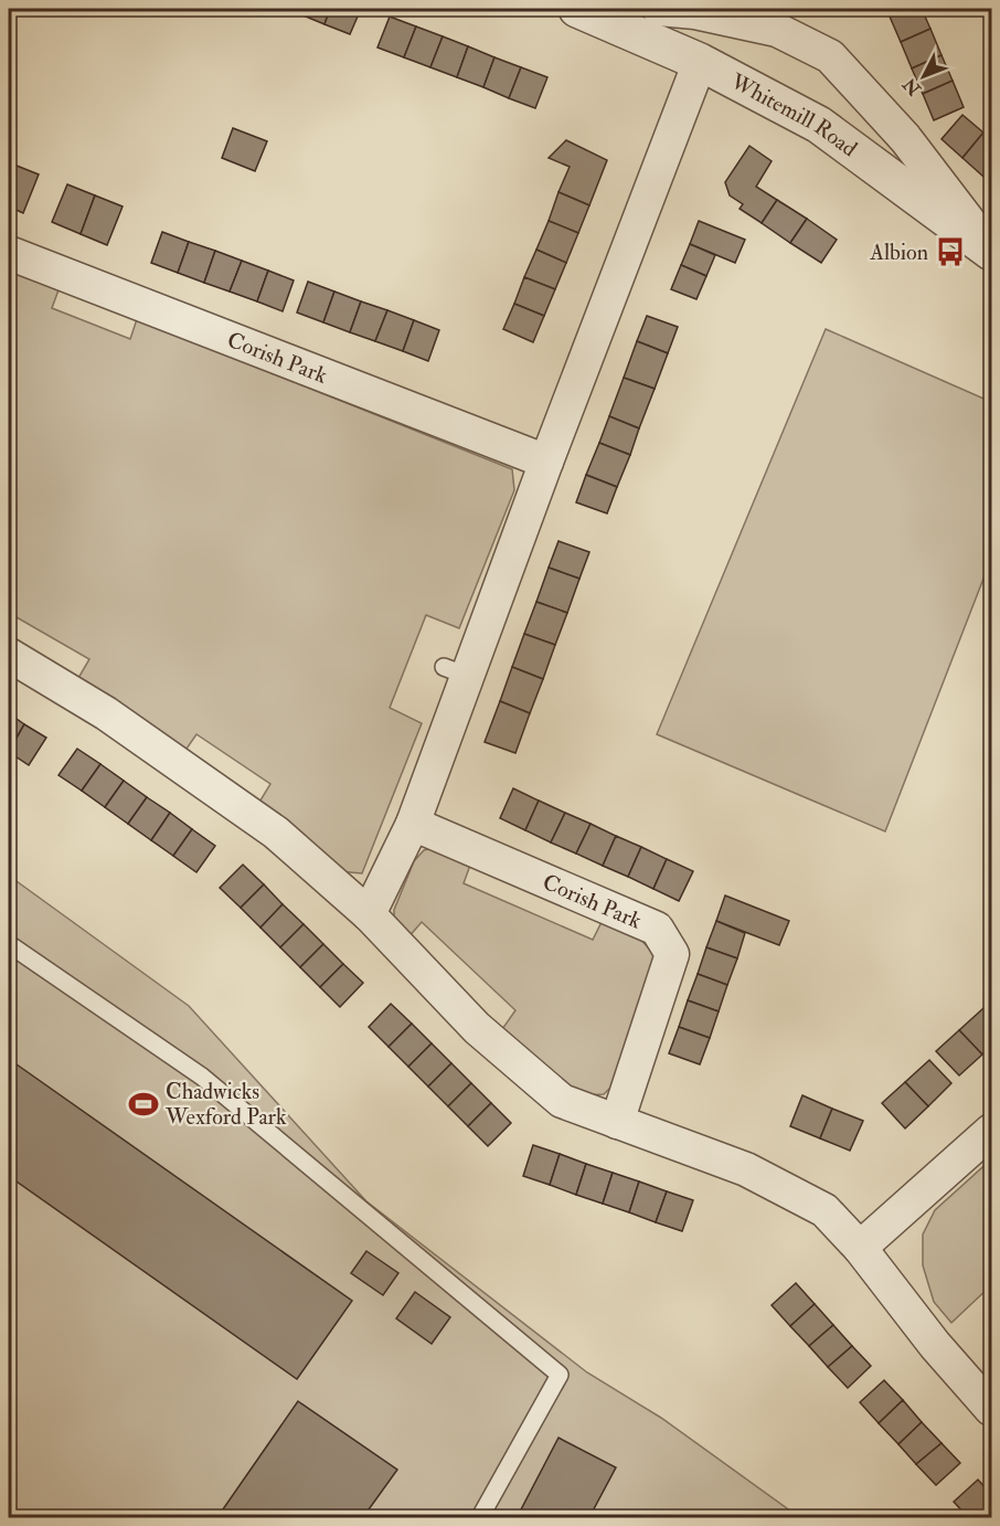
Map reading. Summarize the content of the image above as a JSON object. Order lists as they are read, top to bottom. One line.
{"streets":{"street":["Whitemill Road","Corish Park"]},"places":{"bus stop":["Albion"],"sports":["Chadwicks Wexford Park"]},"north":"bottom left"}
